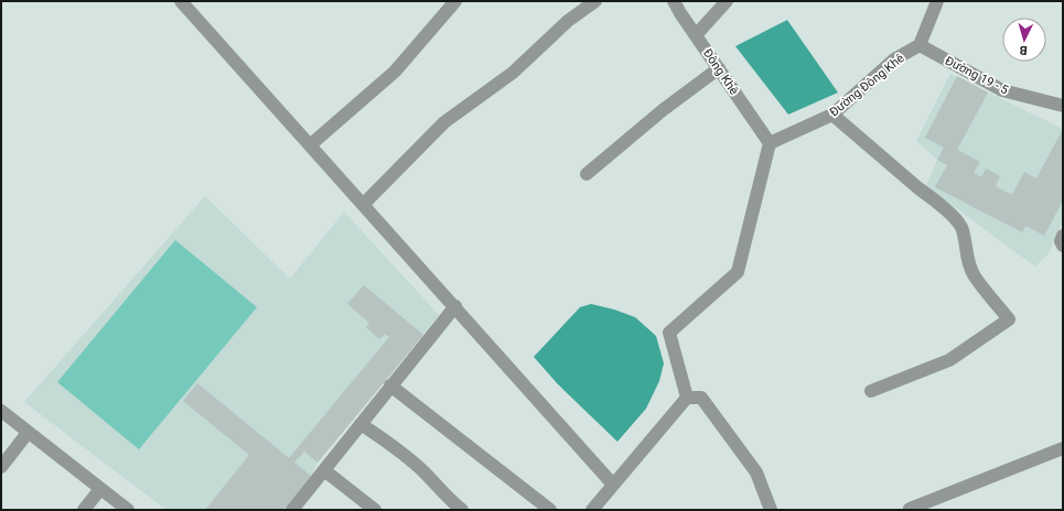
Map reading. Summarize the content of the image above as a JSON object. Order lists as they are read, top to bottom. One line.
{"streets":{"street":["Đông Khê","Đường 19 - 5","Đường Đông Khê"]},"crossings":[["Đông Khê","Đường Đông Khê"],["Đường 19 - 5","Đường Đông Khê"]],"north":"bottom"}
